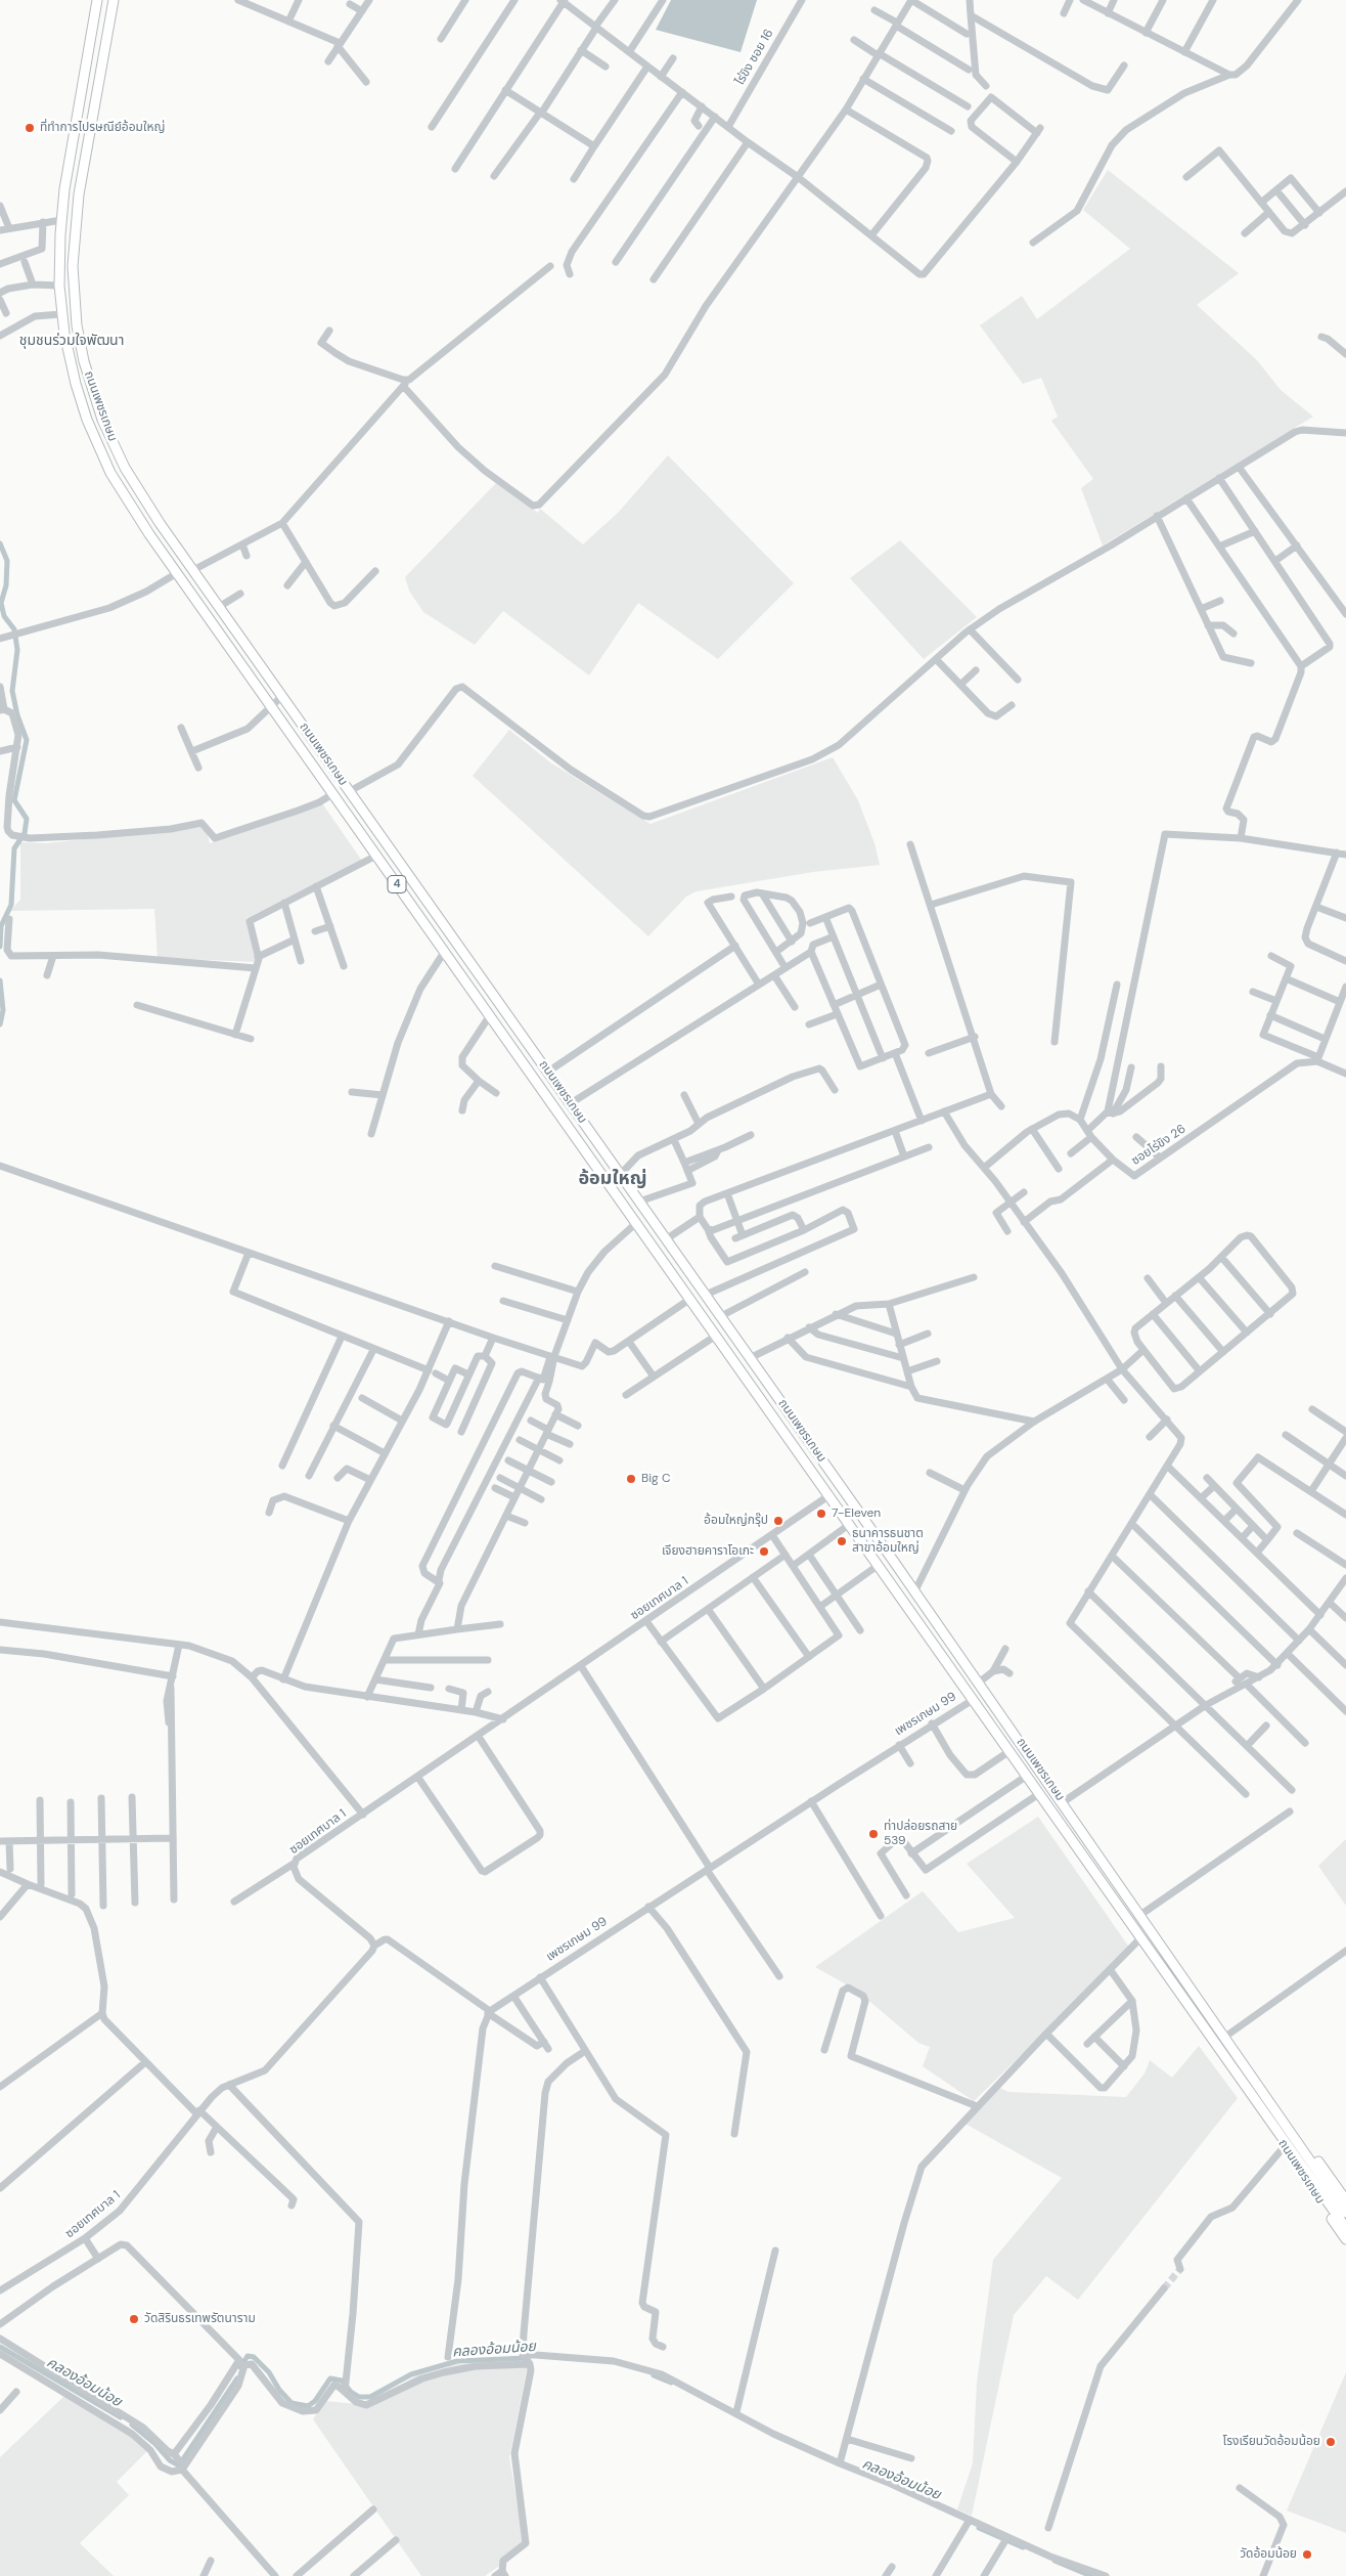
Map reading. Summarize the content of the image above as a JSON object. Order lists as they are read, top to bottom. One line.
{"streets":{"main road":["ถนนเพชรเกษม","4"],"street":["ไร่ขิง ซอย 16","ซอยไร่ขิง 26","ซอยเทศบาล 1","เพชรเกษม 99"]},"crossings":[["ถนนเพชรเกษม","ซอยเทศบาล 1"],["ถนนเพชรเกษม","เพชรเกษม 99"]],"districts":["ชุมชนร่วมใจพัฒนา","อ้อมใหญ่"],"water":["คลองอ้อมน้อย"],"places":["ที่ทำการไปรษณีย์อ้อมใหญ่","Big C","7-Eleven","อ้อมใหญ่กรุ๊ป","ธนาคารธนชาต สาขาอ้อมใหญ่","เจียงฮายคาราโอเกะ","ท่าปล่อยรถสาย 539","วัดสิรินธรเทพรัตนาราม","โรงเรียนวัดอ้อมน้อย","วัดอ้อมน้อย"]}
